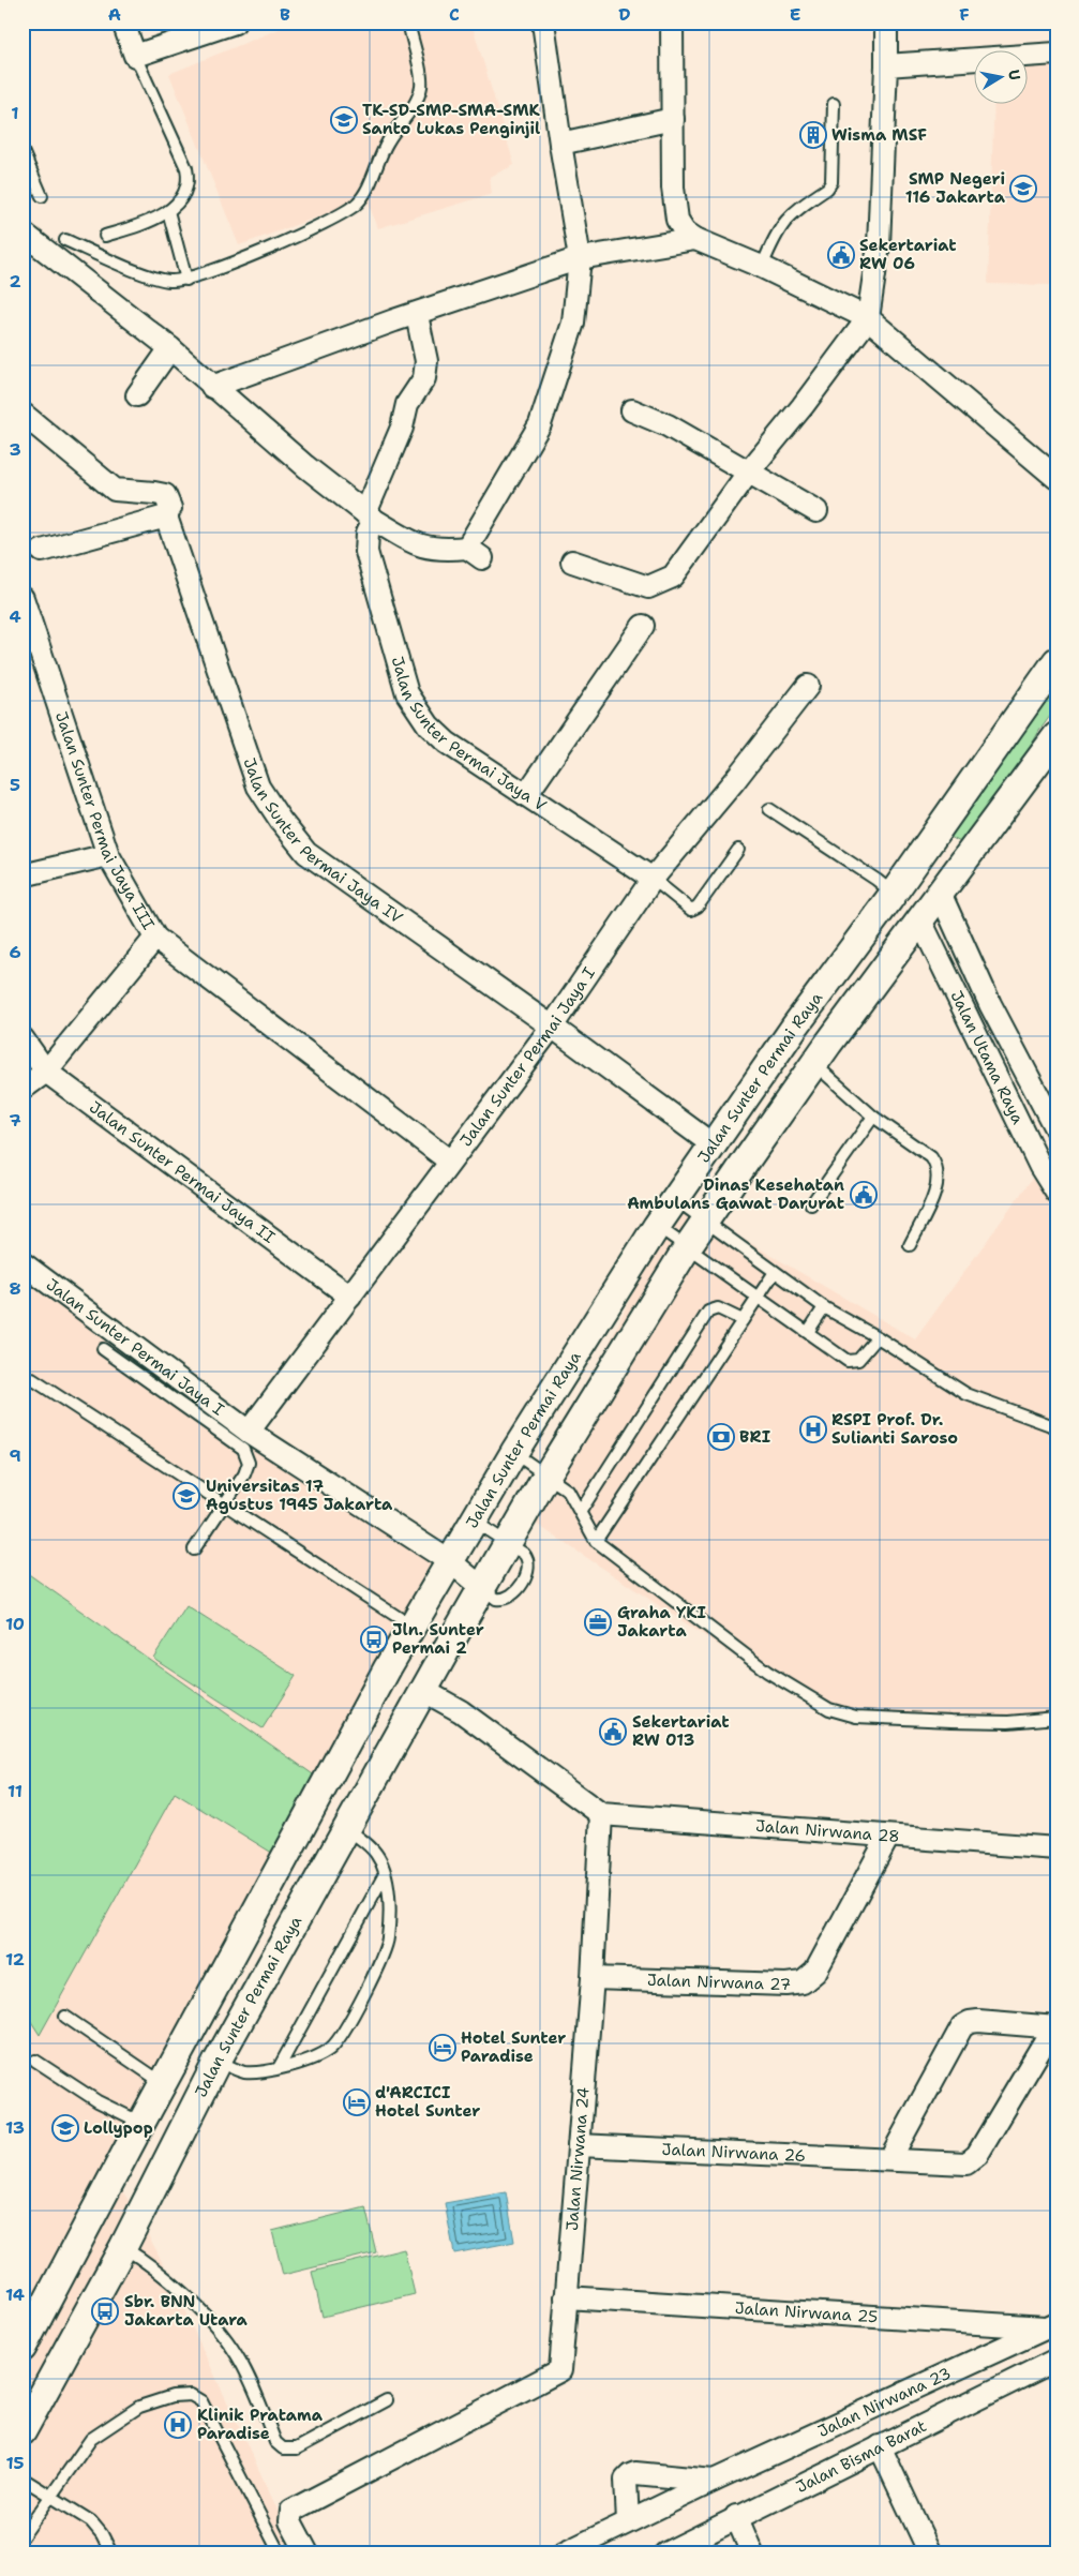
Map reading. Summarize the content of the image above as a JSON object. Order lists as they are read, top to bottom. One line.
{"streets":{"street":["Jalan Sunter Permai Jaya V","Jalan Sunter Permai Jaya III","Jalan Sunter Permai Jaya IV","Jalan Sunter Permai Jaya I","Jalan Utama Raya","Jalan Sunter Permai Raya","Jalan Sunter Permai Jaya II","Jalan Nirwana 28","Jalan Nirwana 27","Jalan Nirwana 26","Jalan Nirwana 24","Jalan Nirwana 25","Jalan Nirwana 23","Jalan Bisma Barat"]},"crossings":[["Jalan Sunter Permai Jaya V","Jalan Sunter Permai Jaya I"],["Jalan Sunter Permai Jaya III","Jalan Sunter Permai Jaya I"],["Jalan Sunter Permai Jaya IV","Jalan Sunter Permai Jaya I"],["Jalan Sunter Permai Jaya IV","Jalan Sunter Permai Raya"],["Jalan Sunter Permai Jaya I","Jalan Sunter Permai Raya"],["Jalan Sunter Permai Jaya I","Jalan Sunter Permai Jaya II"],["Jalan Utama Raya","Jalan Sunter Permai Raya"],["Jalan Nirwana 28","Jalan Nirwana 27"],["Jalan Nirwana 28","Jalan Nirwana 24"],["Jalan Nirwana 27","Jalan Nirwana 24"],["Jalan Nirwana 26","Jalan Nirwana 24"],["Jalan Nirwana 24","Jalan Nirwana 25"],["Jalan Nirwana 25","Jalan Nirwana 23"]],"places":{"school or university":["TK-SD-SMP-SMA-SMK Santo Lukas Penginjil","SMP Negeri 116 Jakarta","Universitas 17 Agustus 1945 Jakarta","Lollypop"],"building":["Wisma MSF"],"public building":["Sekertariat RW 06","Dinas Kesehatan Ambulans Gawat Darurat","Sekertariat RW 013"],"hospital":["RSPI Prof. Dr. Sulianti Saroso","Klinik Pratama Paradise"],"bank":["BRI"],"office":["Graha YKI Jakarta"],"bus stop":["Jln. Sunter Permai 2","Sbr. BNN Jakarta Utara"],"hotel":["Hotel Sunter Paradise","d'ARCICI Hotel Sunter"]},"north":"right","grid":{"columns":["A","B","C","D","E","F"],"rows":["1","2","3","4","5","6","7","8","9","10","11","12","13","14","15"]}}
